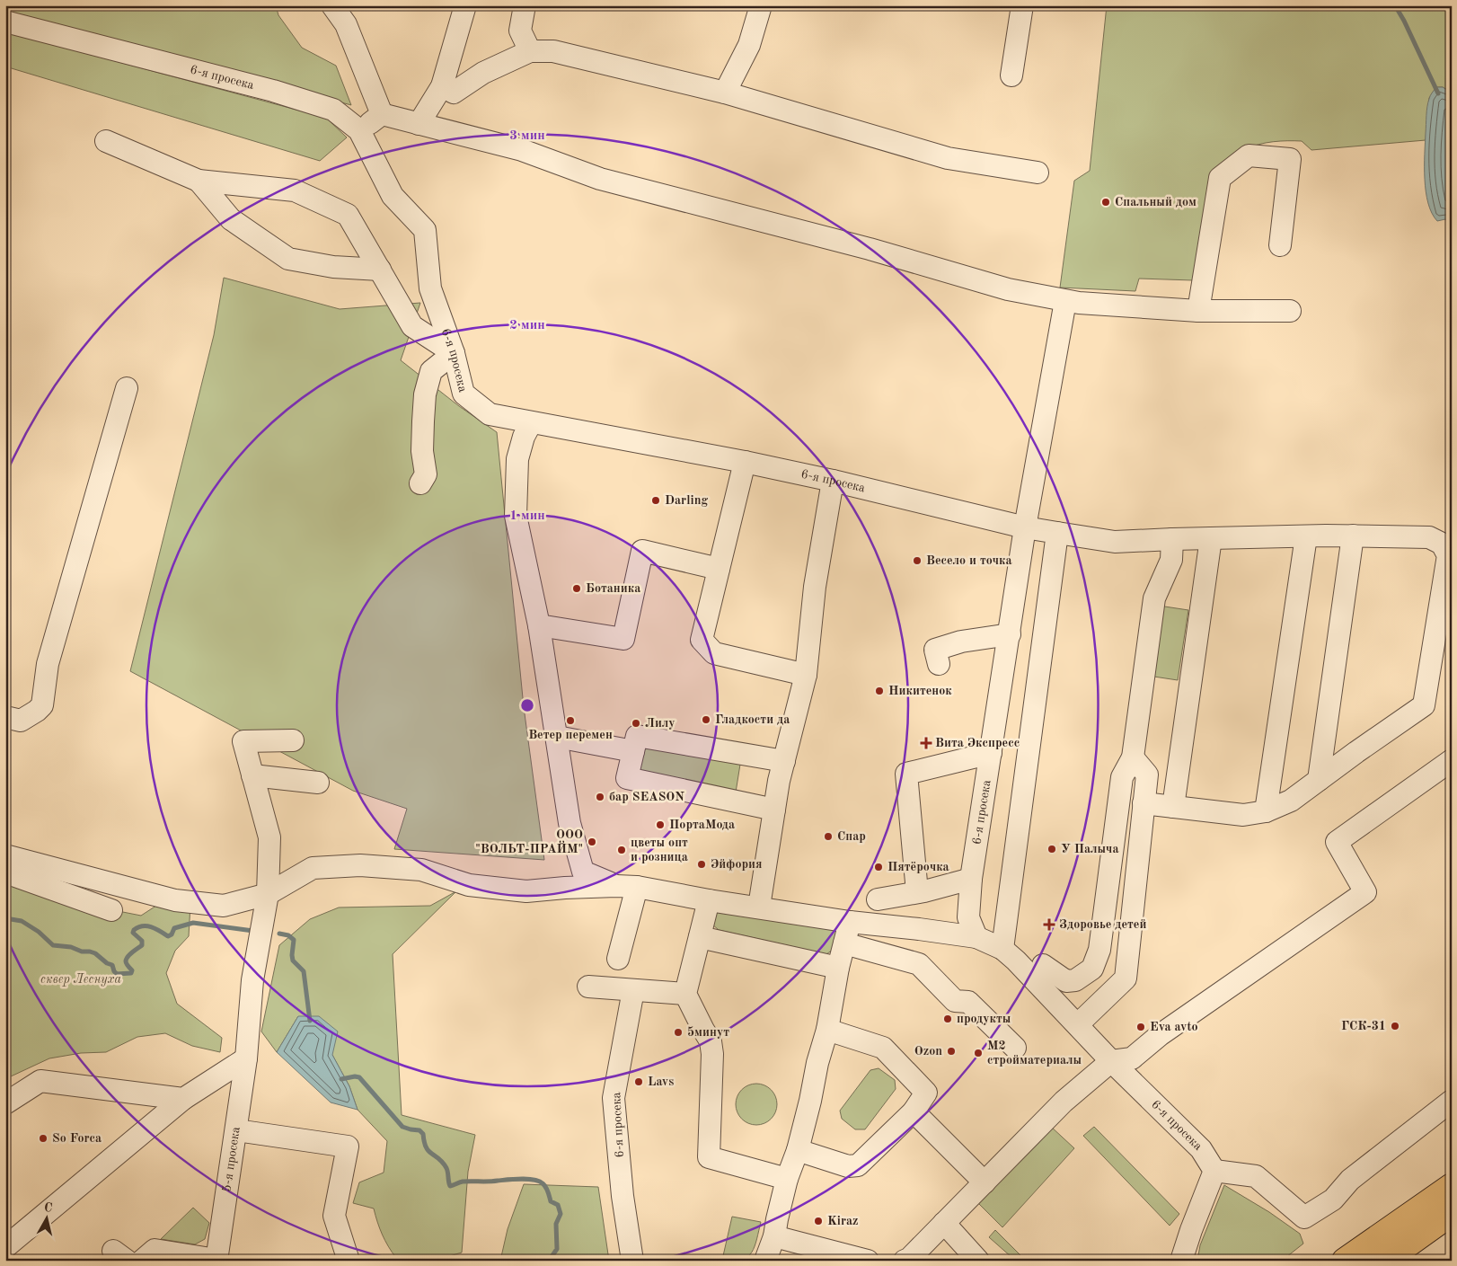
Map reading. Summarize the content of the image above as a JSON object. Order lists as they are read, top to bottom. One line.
{"streets":{"street":["6-я просека","5-я просека"]},"parks":["сквер Леснуха"],"places":{"other":["Спальный дом","Darling","Весело и точка","Ботаника","Никитенок","Гладкости да","Ветер перемен","Лилу","бар SEASON","ПортаМода","Спар","ООО \"ВОЛЬТ-ПРАЙМ\"","У Палыча","цветы опт и розница","Эйфория","Пятёрочка","продукты","ГСК-31","Eva avto","5минут","Ozon","М2 стройматериалы","Lavs","So Forca","Kiraz"],"health":["Вита Экспресс","Здоровье детей"]},"north":"top","rings":["3 мин","2 мин","1 мин"]}
